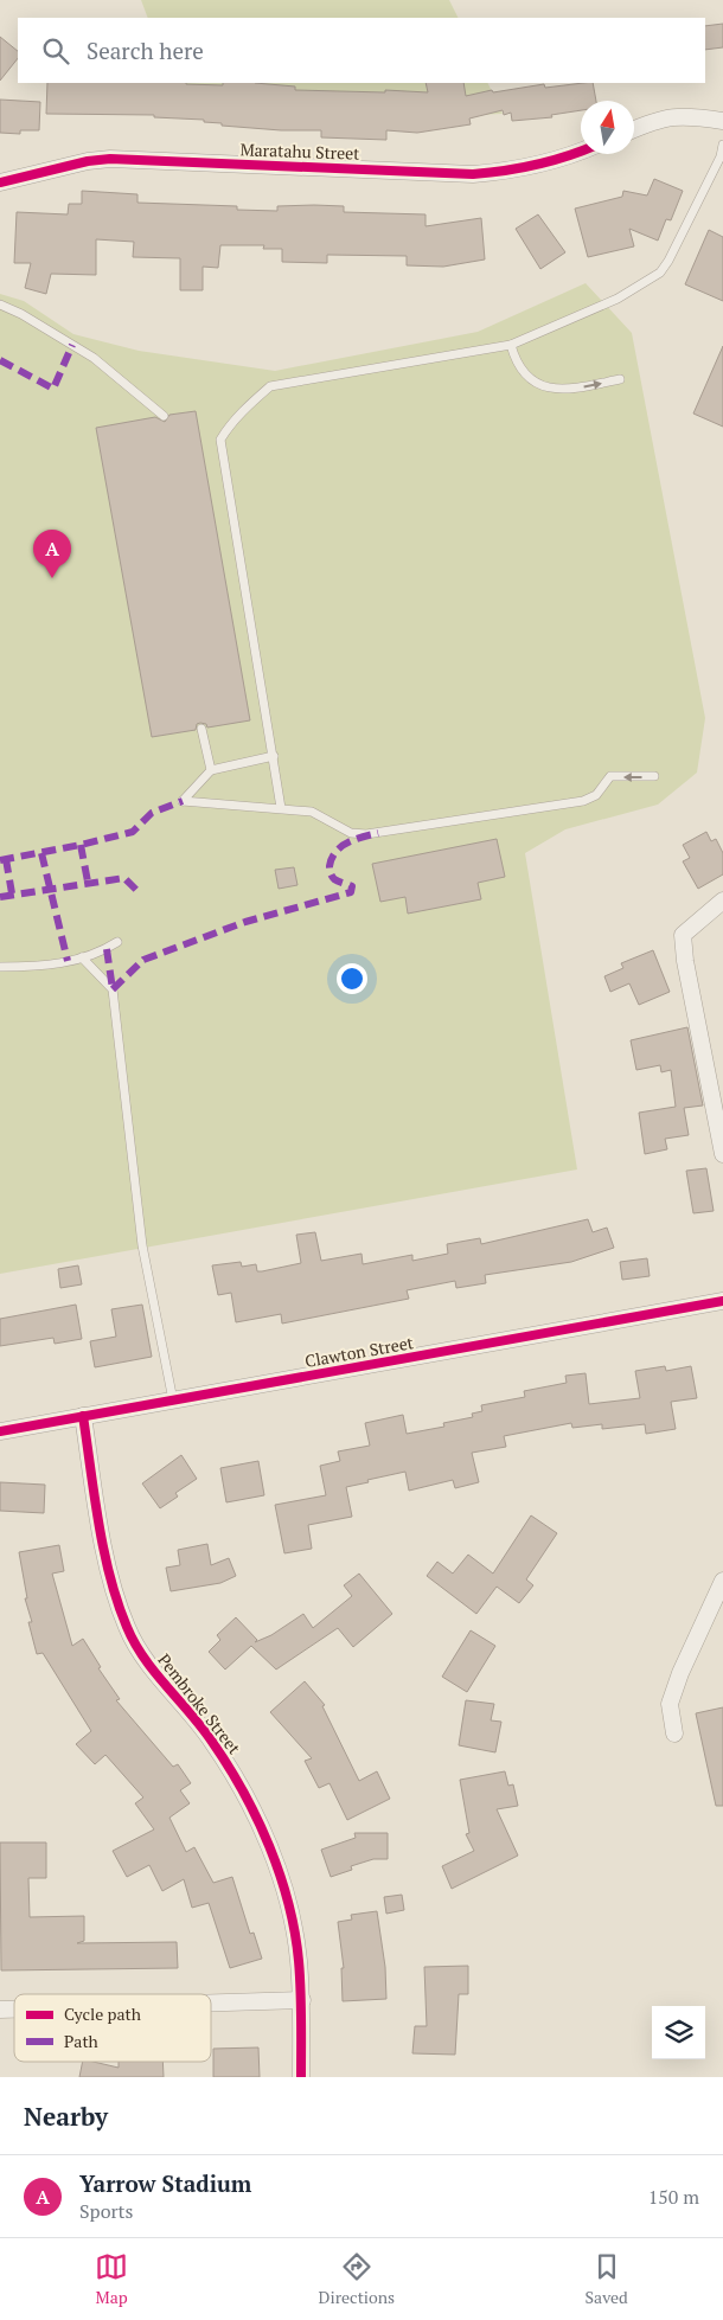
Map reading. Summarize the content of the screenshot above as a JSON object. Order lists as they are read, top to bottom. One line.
{"streets":{"street":["Maratahu Street","Clawton Street","Pembroke Street"]},"crossings":[["Clawton Street","Pembroke Street"]],"legend":["Cycle path","Path"],"north":"top","page":{"search":"Search here","pins":"A","heading":"Nearby","list":[{"mark":"A","name":"Yarrow Stadium","note":"Sports","value":"150 m"}],"nav":["Map","Directions","Saved"]}}
